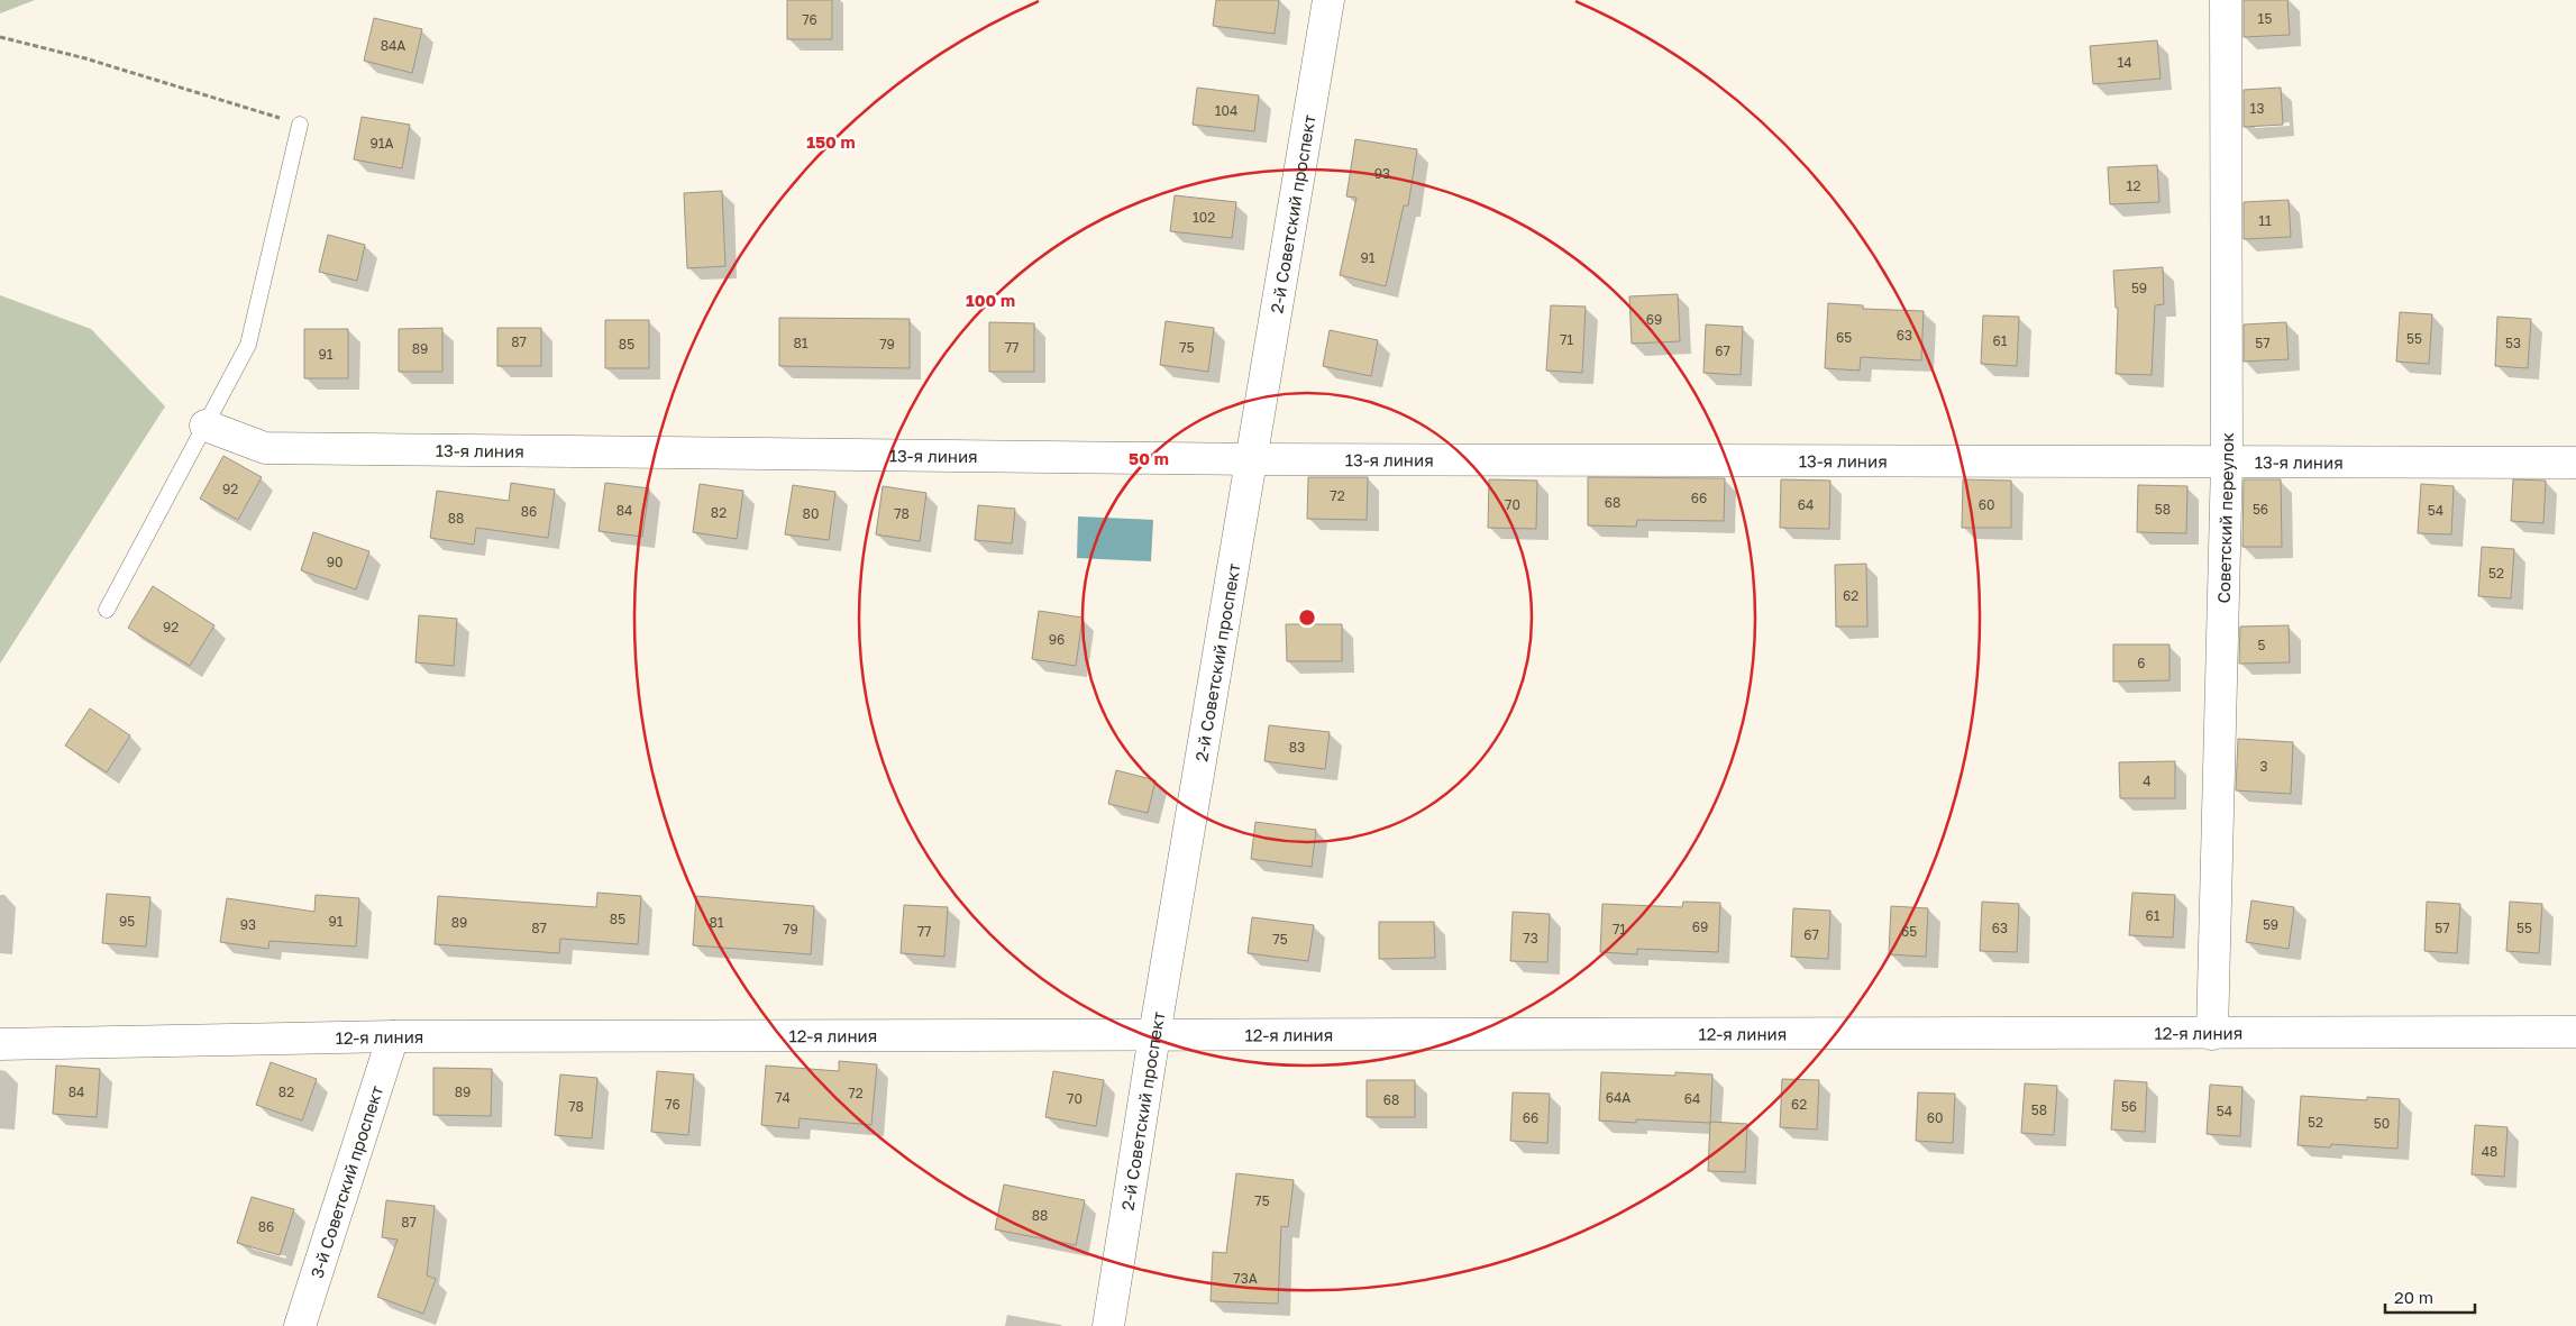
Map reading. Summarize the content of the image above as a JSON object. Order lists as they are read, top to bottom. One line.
{"streets":{"street":["2-й Советский проспект","13-я линия","Советский переулок","12-я линия","3-й Советский проспект"]},"crossings":[["2-й Советский проспект","13-я линия"],["2-й Советский проспект","12-я линия"],["13-я линия","Советский переулок"],["Советский переулок","12-я линия"],["12-я линия","3-й Советский проспект"]],"house_numbers":["15","76","84А","14","13","104","91А","93","12","102","11","91","59","69","63","65","55","71","61","87","81","57","53","85","79","77","75","89","67","91","92","72","66","68","70","64","60","58","56","84","54","86","82","80","78","88","90","52","62","92","96","5","6","83","3","4","61","85","95","91","89","81","93","59","69","87","63","57","55","79","71","77","65","67","73","75","84","82","89","72","74","64А","70","64","68","76","62","78","56","58","54","66","60","52","50","48","75","88","87","86","73А"],"scale_bar":"20 m","rings":["150 m","100 m","50 m"]}
